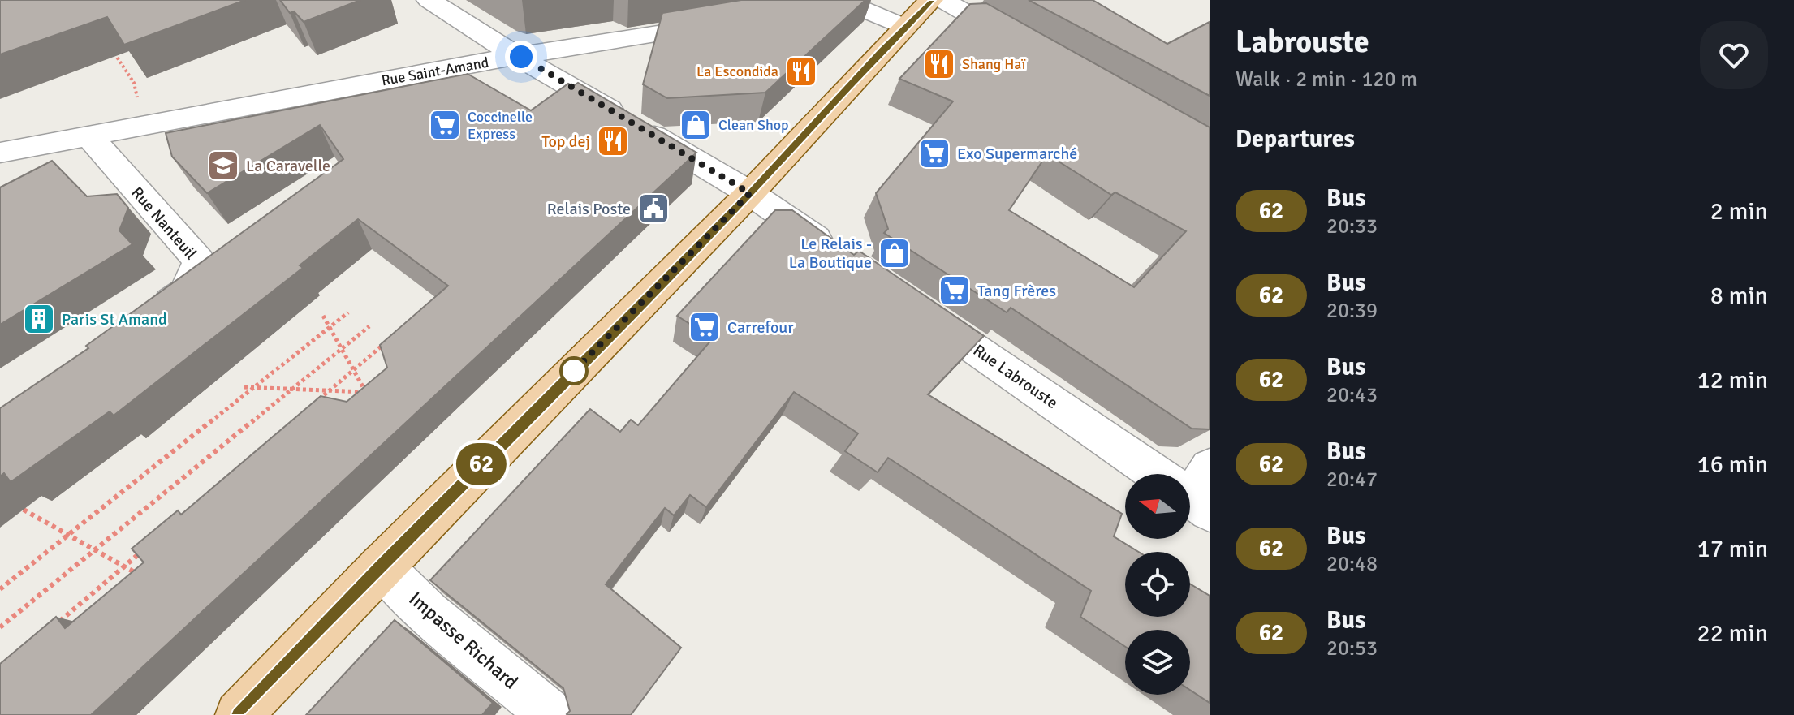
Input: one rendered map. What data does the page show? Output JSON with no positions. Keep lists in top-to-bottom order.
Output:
{
  "streets": {
    "street": [
      "Rue Saint-Amand",
      "Rue Nanteuil",
      "Rue Labrouste",
      "Impasse Richard"
    ]
  },
  "crossings": [
    ["Rue Saint-Amand", "Rue Nanteuil"]
  ],
  "places": {
    "restaurant": ["Shang Haï", "La Escondida", "Top dej"],
    "supermarket": [
      "Coccinelle Express",
      "Exo Supermarché",
      "Tang Frères",
      "Carrefour"
    ],
    "shop": ["Clean Shop", "Le Relais - La Boutique"],
    "school or university": ["La Caravelle"],
    "public building": ["Relais Poste"],
    "building": ["Paris St Amand"]
  },
  "lines": ["bus line 62"],
  "north": "left",
  "page": {
    "on_map": "62",
    "heading": [
      ["Labrouste", "Walk · 2 min · 120 m"],
      "Departures"
    ],
    "list": [
      {
        "mark": "62",
        "name": "Bus",
        "note": "20:33",
        "value": "2 min"
      },
      {
        "mark": "62",
        "name": "Bus",
        "note": "20:39",
        "value": "8 min"
      },
      {
        "mark": "62",
        "name": "Bus",
        "note": "20:43",
        "value": "12 min"
      },
      {
        "mark": "62",
        "name": "Bus",
        "note": "20:47",
        "value": "16 min"
      },
      {
        "mark": "62",
        "name": "Bus",
        "note": "20:48",
        "value": "17 min"
      },
      {
        "mark": "62",
        "name": "Bus",
        "note": "20:53",
        "value": "22 min"
      }
    ]
  }
}
